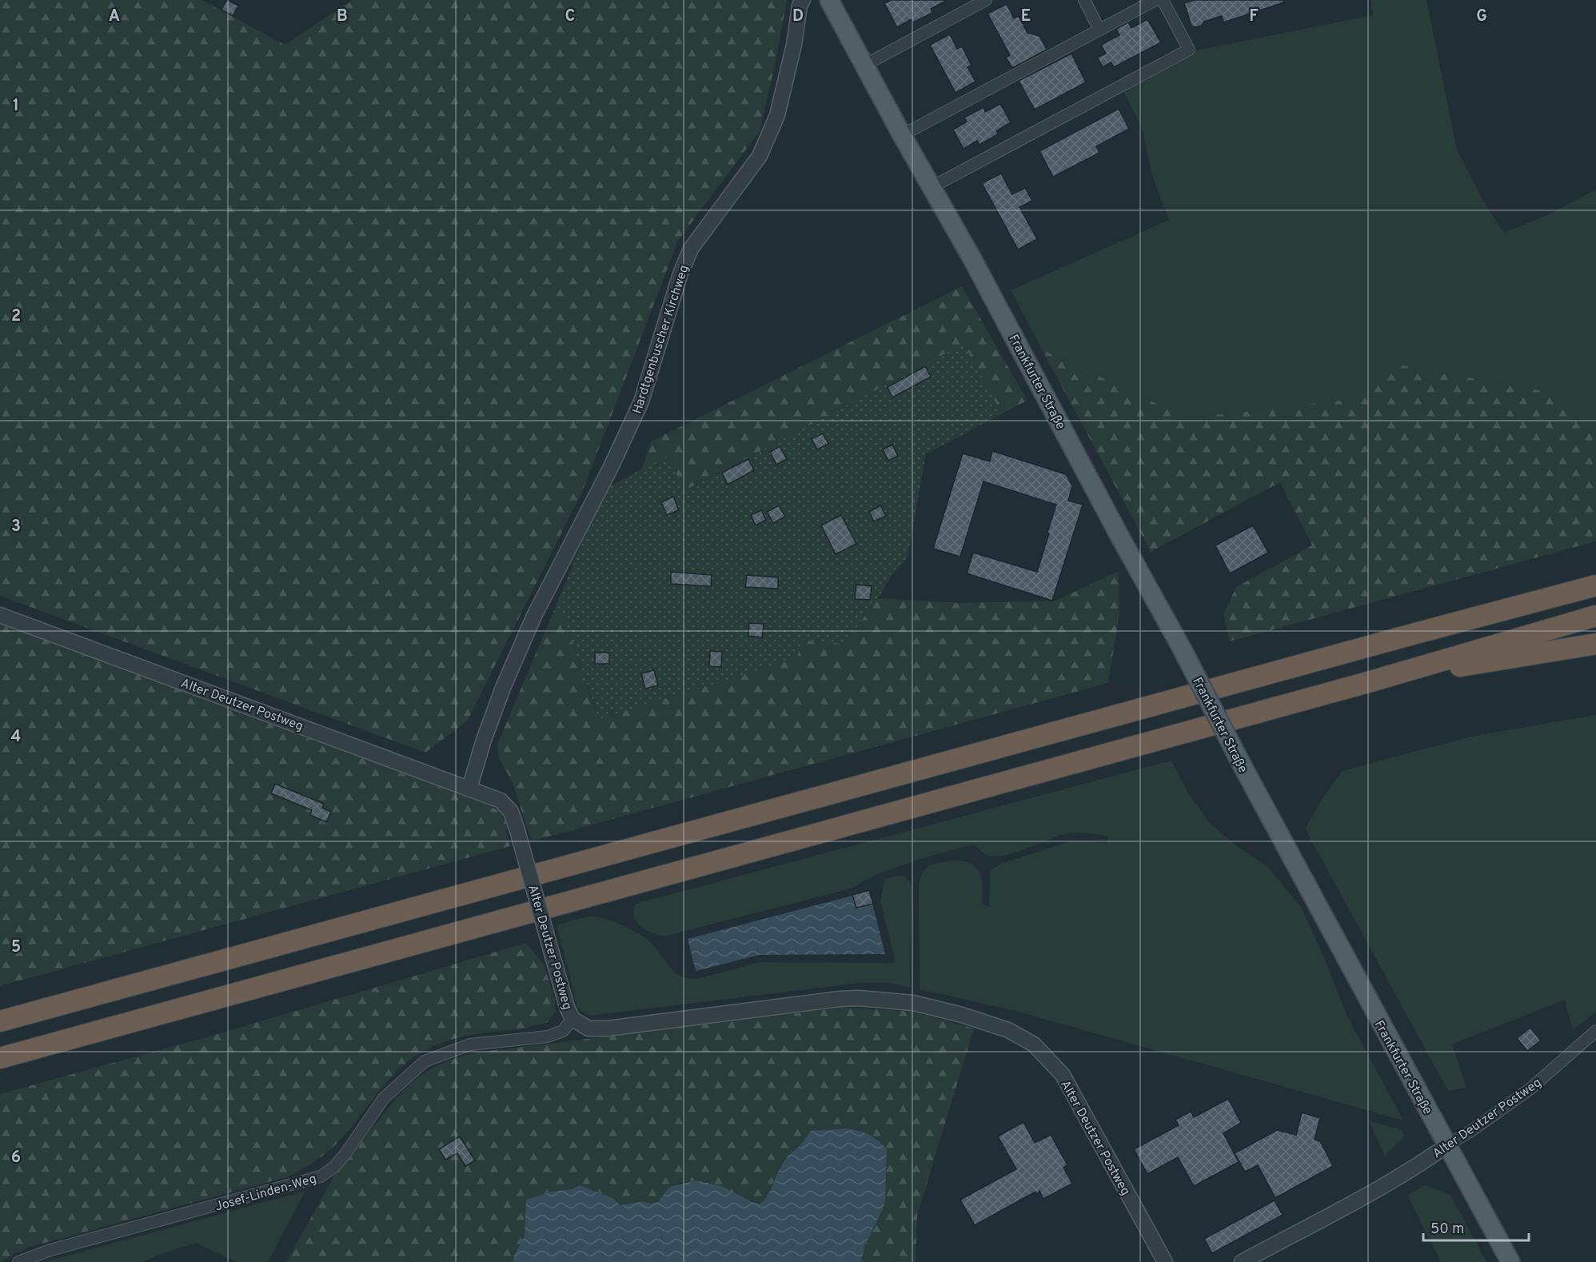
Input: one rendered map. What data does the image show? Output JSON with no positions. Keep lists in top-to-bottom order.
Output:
{
  "streets": {
    "main road": ["Frankfurter Straße"],
    "street": ["Hardtgenbuscher Kirchweg", "Alter Deutzer Postweg", "Josef-Linden-Weg"]
  },
  "crossings": [
    ["Hardtgenbuscher Kirchweg", "Alter Deutzer Postweg"],
    ["Frankfurter Straße", "Alter Deutzer Postweg"],
    ["Alter Deutzer Postweg", "Josef-Linden-Weg"]
  ],
  "scale_bar": "50 m",
  "grid": {
    "columns": [
      "A",
      "B",
      "C",
      "D",
      "E",
      "F",
      "G"
    ],
    "rows": [
      "1",
      "2",
      "3",
      "4",
      "5",
      "6"
    ]
  }
}
